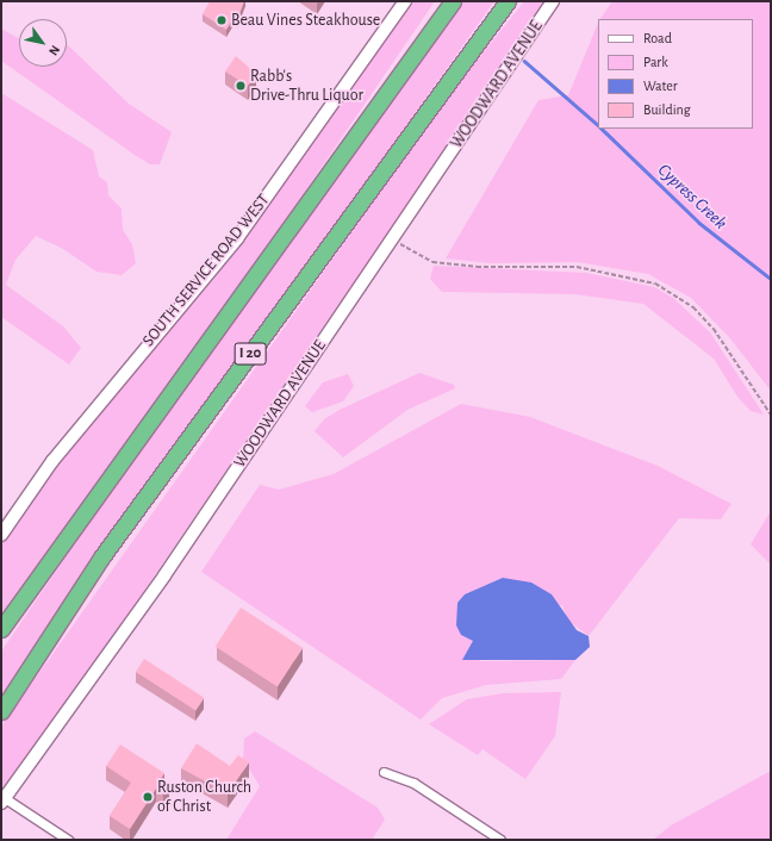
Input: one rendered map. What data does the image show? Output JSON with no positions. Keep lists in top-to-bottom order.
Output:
{
  "streets": {
    "highway": ["I 20"],
    "main road": ["WOODWARD AVENUE", "SOUTH SERVICE ROAD WEST"]
  },
  "water": ["Cypress Creek"],
  "places": ["Beau Vines Steakhouse", "Rabb's Drive-Thru Liquor", "Ruston Church of Christ"],
  "legend": [
    "Road",
    "Park",
    "Water",
    "Building"
  ],
  "north": "bottom right"
}
